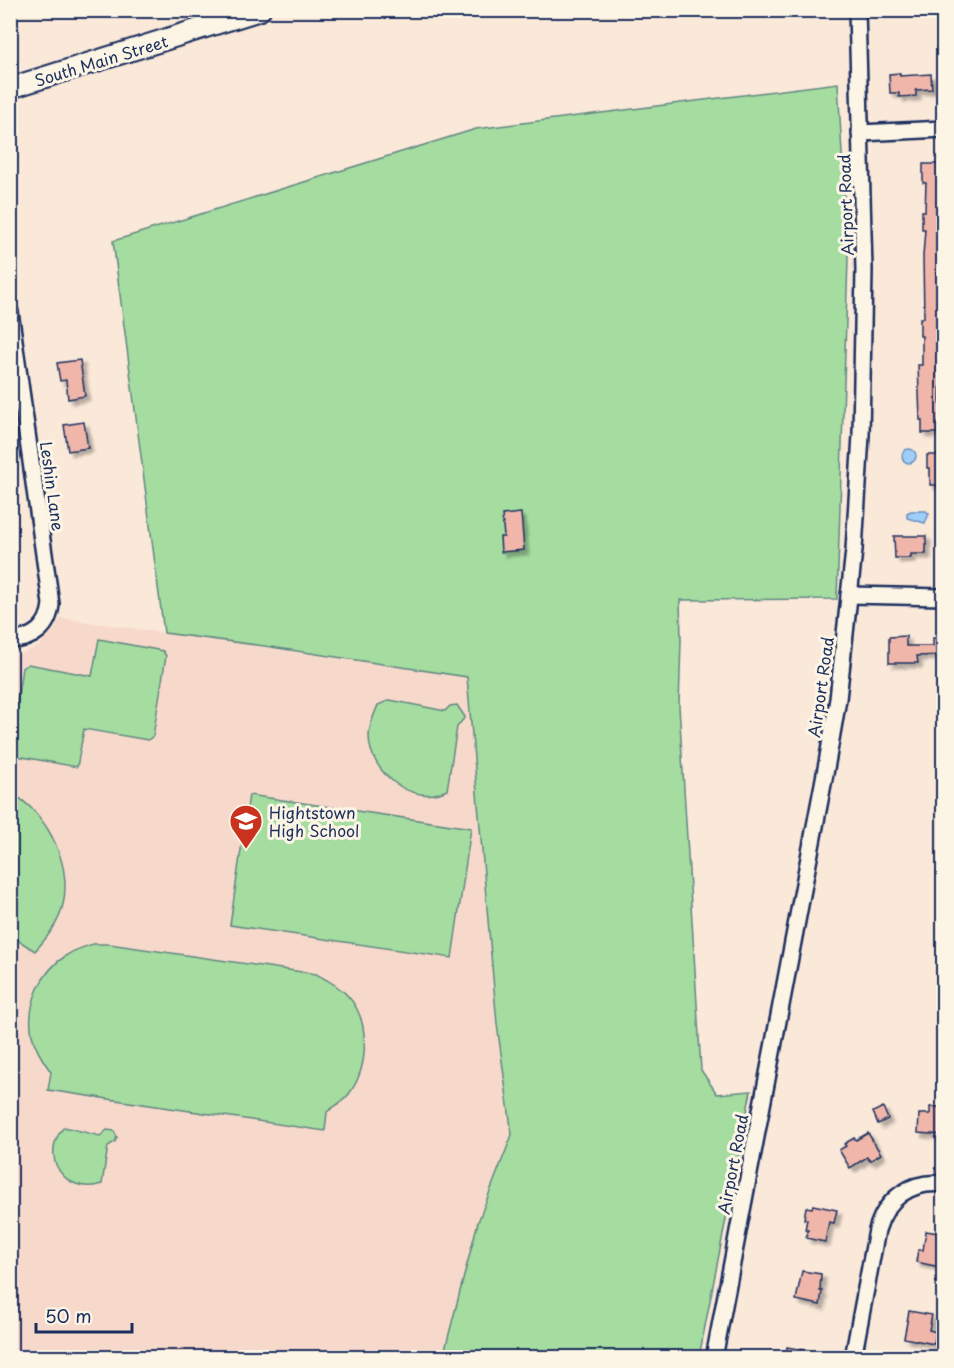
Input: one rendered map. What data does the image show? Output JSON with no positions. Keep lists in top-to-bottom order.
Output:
{
  "streets": {
    "main road": ["South Main Street"],
    "street": ["Airport Road", "Leshin Lane"]
  },
  "places": {
    "school or university": ["Hightstown High School"]
  },
  "scale_bar": "50 m"
}
